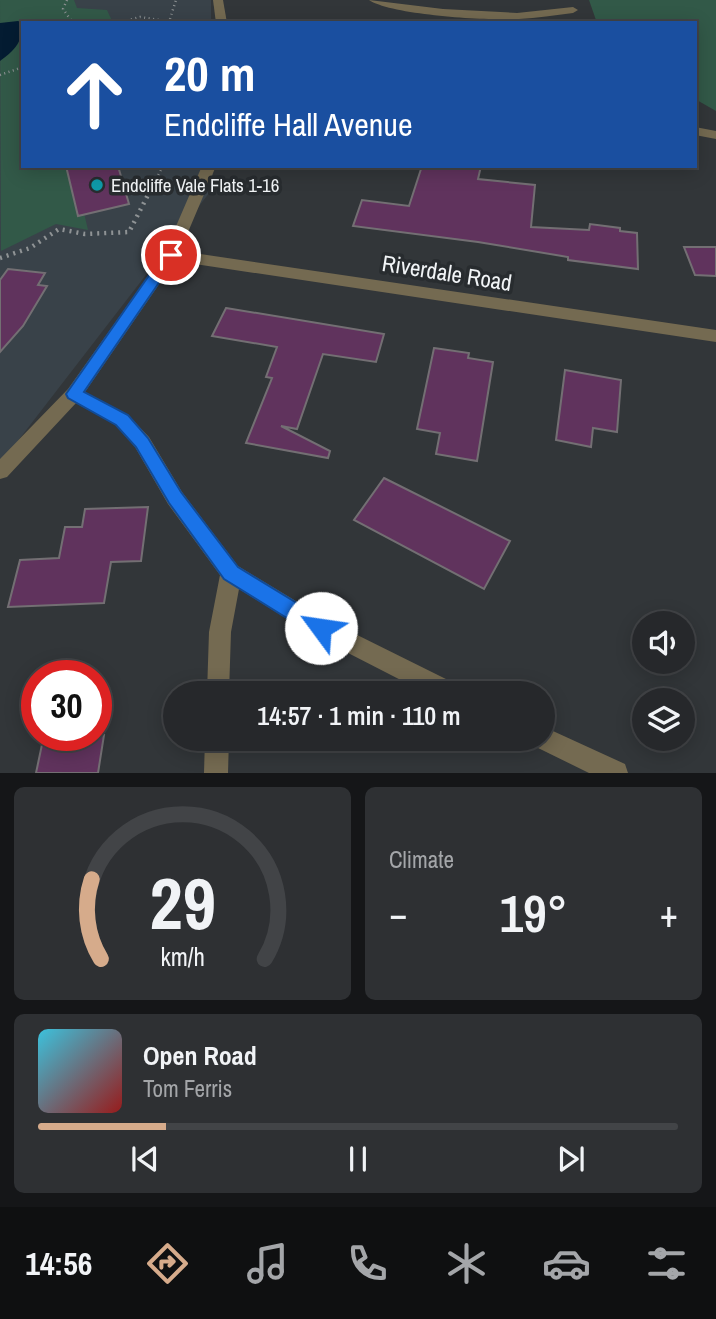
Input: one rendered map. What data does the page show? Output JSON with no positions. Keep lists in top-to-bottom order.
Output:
{
  "streets": {
    "street": ["Riverdale Road"]
  },
  "places": ["Endcliffe Vale Flats 1-16"],
  "page": {
    "turn": ["20 m", "Endcliffe Hall Avenue"],
    "limit": "30",
    "trip": "14:57 · 1 min · 110 m",
    "tile": "Climate",
    "heat": ["−", "19°", "+"],
    "song": ["Open Road", "Tom Ferris"],
    "tabs": "14:56",
    "gauge": ["29", "km/h"]
  }
}
